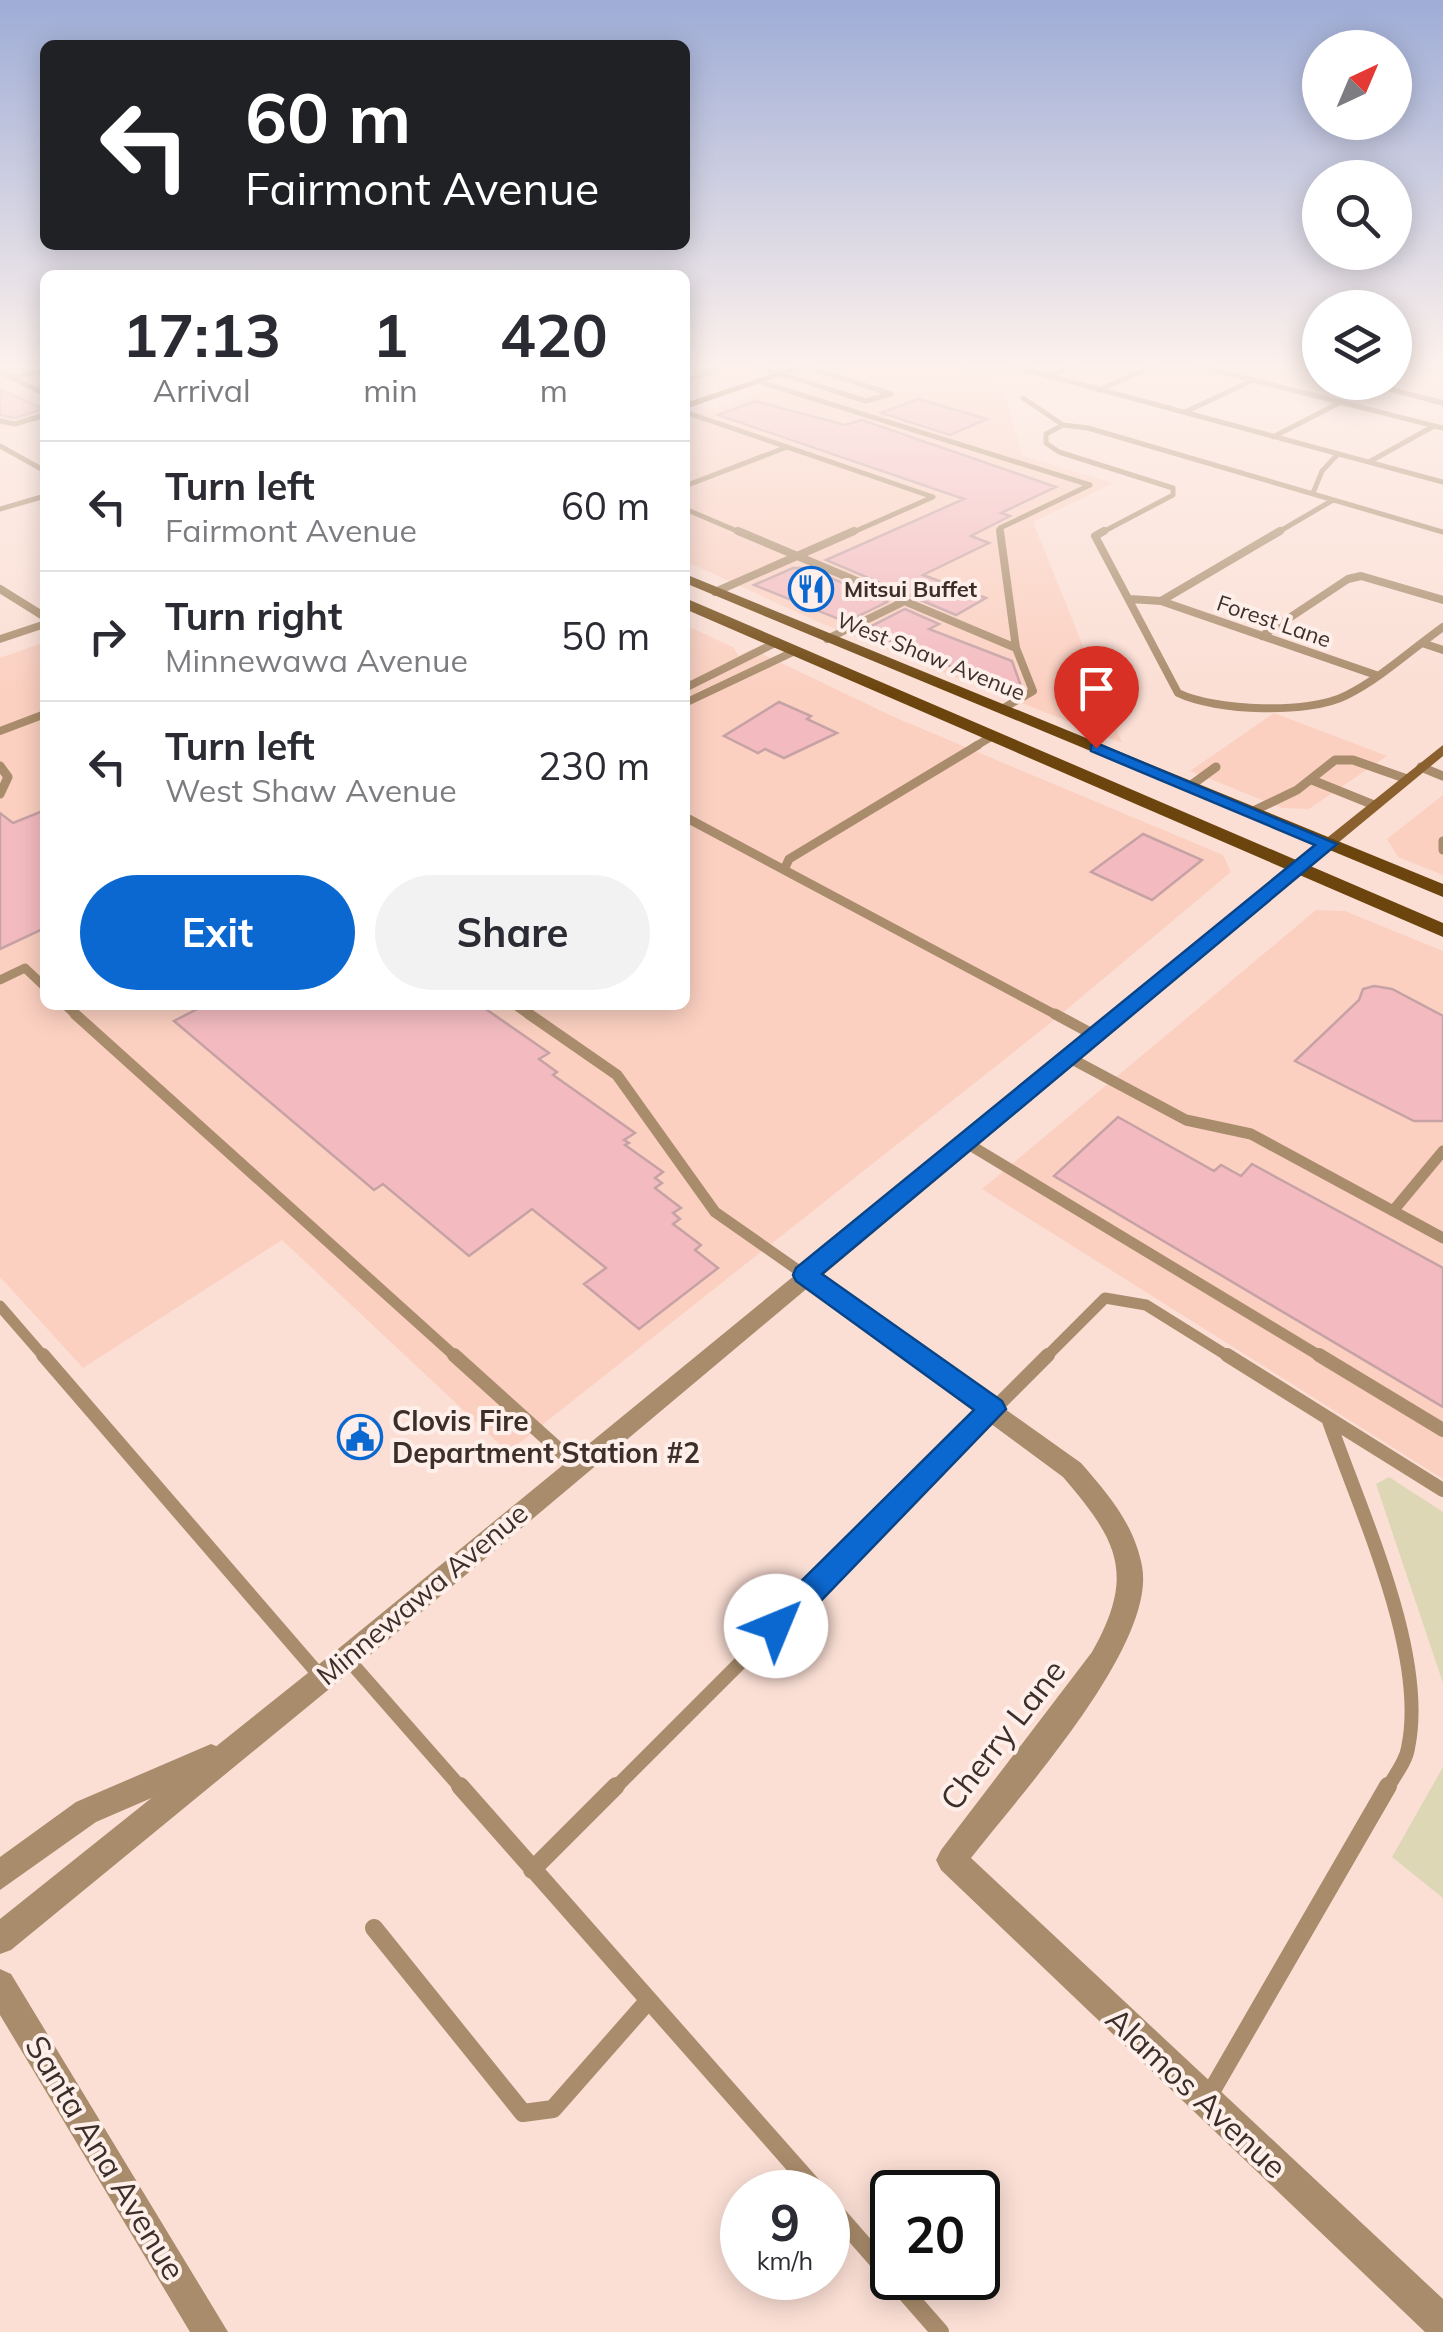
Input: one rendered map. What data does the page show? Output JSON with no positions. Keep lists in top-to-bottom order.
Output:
{
  "streets": {
    "main road": ["West Shaw Avenue", "Minnewawa Avenue"],
    "street": ["Cherry Lane", "Alamos Avenue", "Santa Ana Avenue"],
    "lane": ["Forest Lane"]
  },
  "crossings": [
    ["West Shaw Avenue", "Minnewawa Avenue"],
    ["Minnewawa Avenue", "Cherry Lane"],
    ["Cherry Lane", "Alamos Avenue"]
  ],
  "places": {
    "restaurant": ["Mitsui Buffet"],
    "public building": ["Clovis Fire Department Station #2"]
  },
  "north": "top right",
  "page": {
    "turn": ["60 m", "Fairmont Avenue"],
    "eta": [
      "17:13",
      "Arrival",
      "1",
      "min",
      "420",
      "m"
    ],
    "list": [
      {
        "name": "Turn left",
        "note": "Fairmont Avenue",
        "value": "60 m"
      },
      {
        "name": "Turn right",
        "note": "Minnewawa Avenue",
        "value": "50 m"
      },
      {
        "name": "Turn left",
        "note": "West Shaw Avenue",
        "value": "230 m"
      }
    ],
    "buttons": ["Exit", "Share"],
    "speed": "9 km/h",
    "limit": "20"
  }
}
